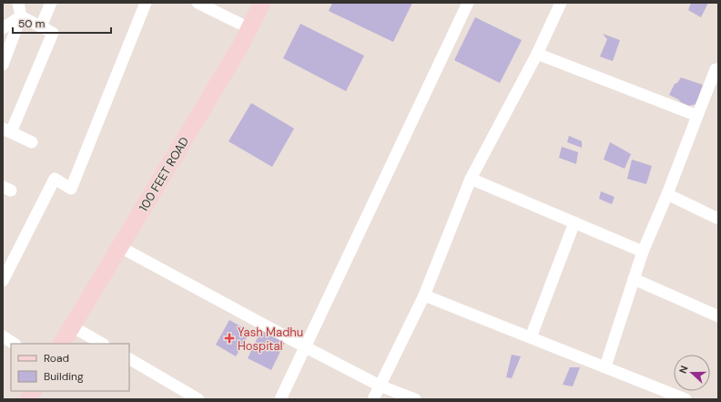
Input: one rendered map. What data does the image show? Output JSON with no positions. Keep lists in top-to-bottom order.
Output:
{
  "streets": {
    "main road": ["100 FEET ROAD"]
  },
  "places": {
    "health": ["Yash Madhu Hospital"]
  },
  "legend": ["Road", "Building"],
  "scale_bar": "50 m",
  "north": "left"
}
